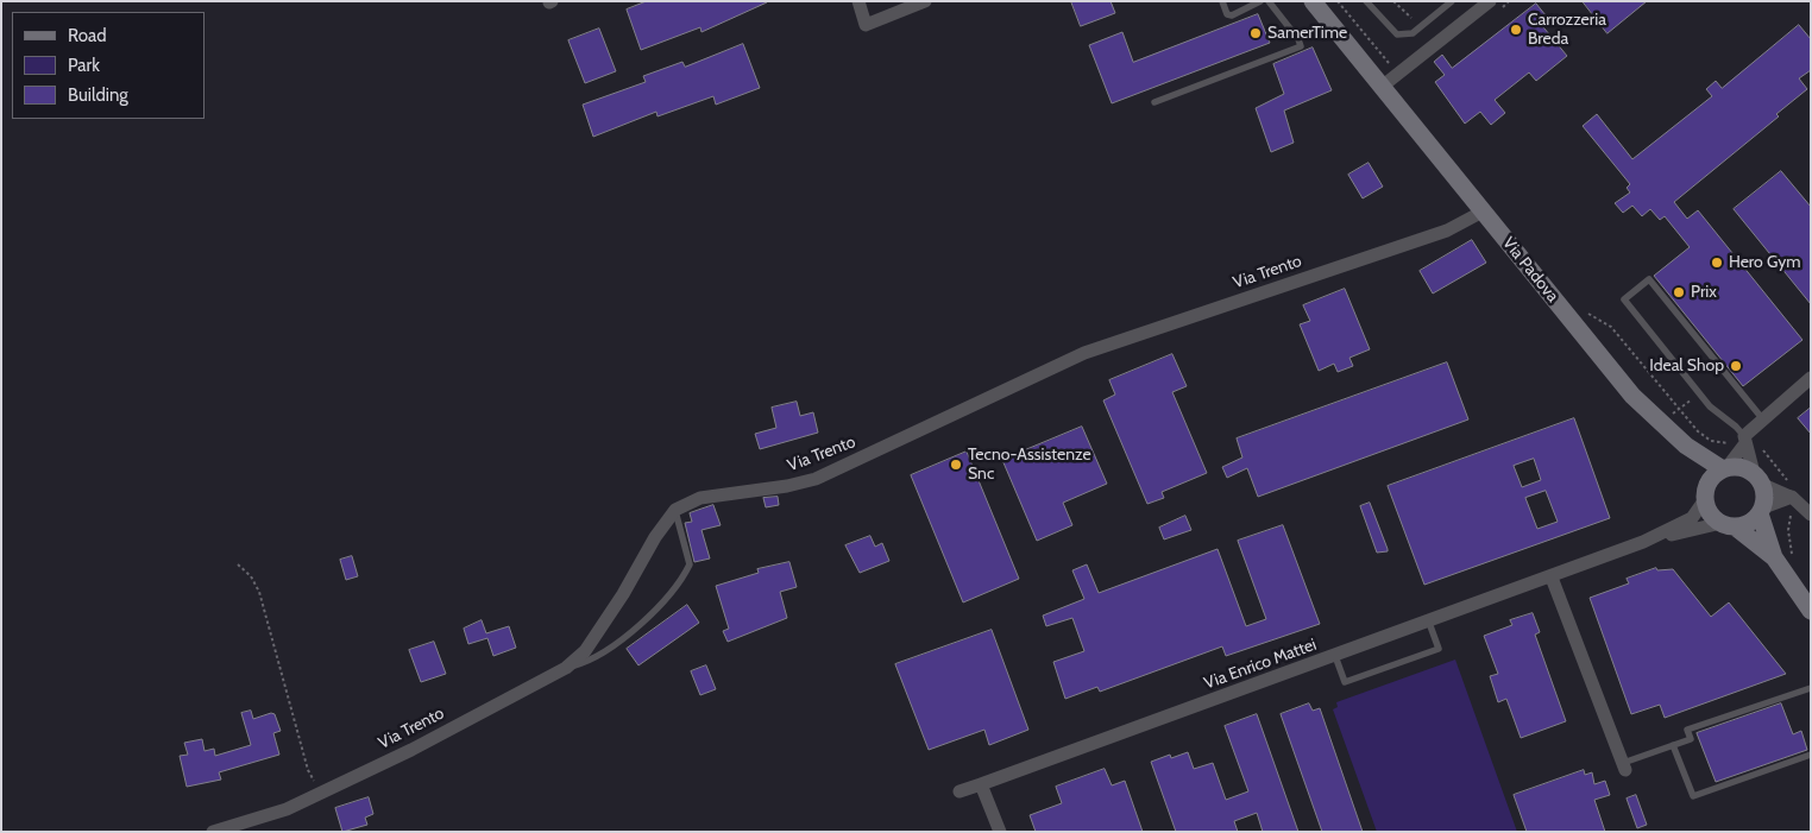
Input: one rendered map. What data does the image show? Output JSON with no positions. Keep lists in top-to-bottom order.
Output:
{
  "streets": {
    "main road": ["Via Padova"],
    "street": ["Via Trento", "Via Enrico Mattei"]
  },
  "crossings": [
    ["Via Padova", "Via Trento"],
    ["Via Padova", "Via Enrico Mattei"]
  ],
  "places": [
    "Carrozzeria Breda",
    "SamerTime",
    "Hero Gym",
    "Prix",
    "Ideal Shop",
    "Tecno-Assistenze Snc"
  ],
  "legend": ["Road", "Park", "Building"]
}
